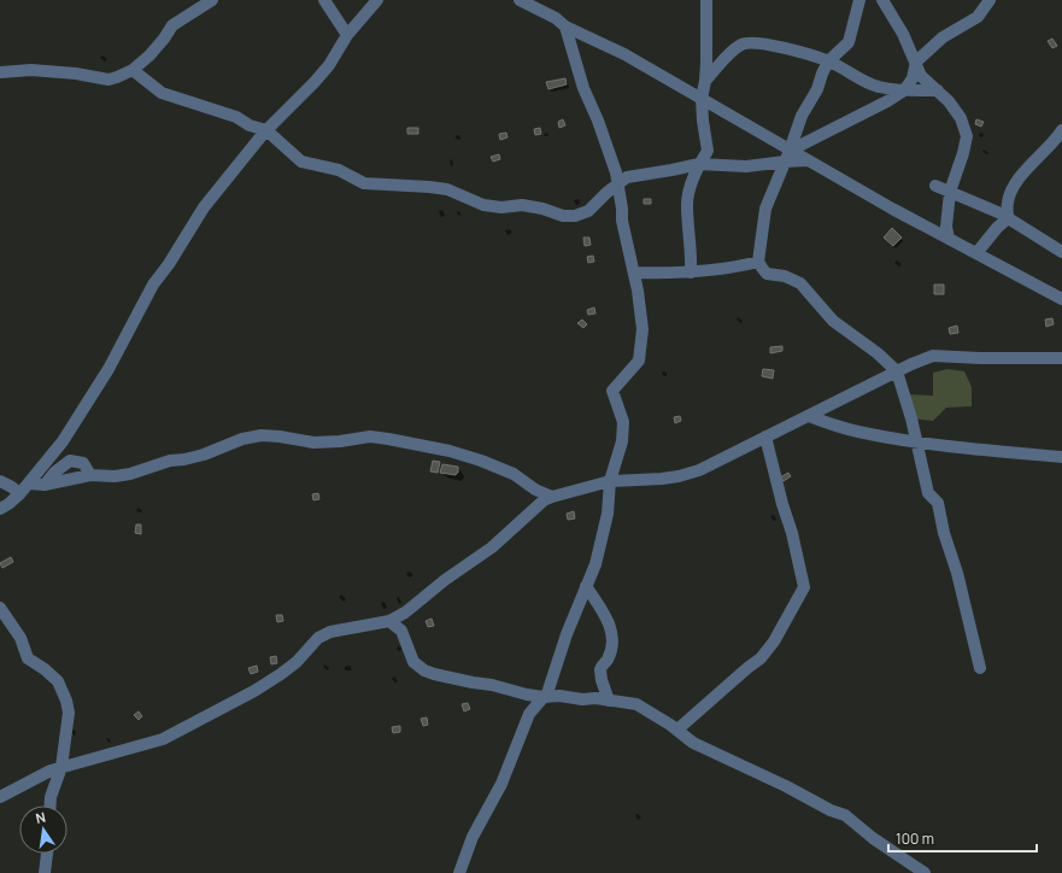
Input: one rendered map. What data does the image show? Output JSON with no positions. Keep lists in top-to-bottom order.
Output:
{
  "scale_bar": "100 m",
  "north": "top"
}
